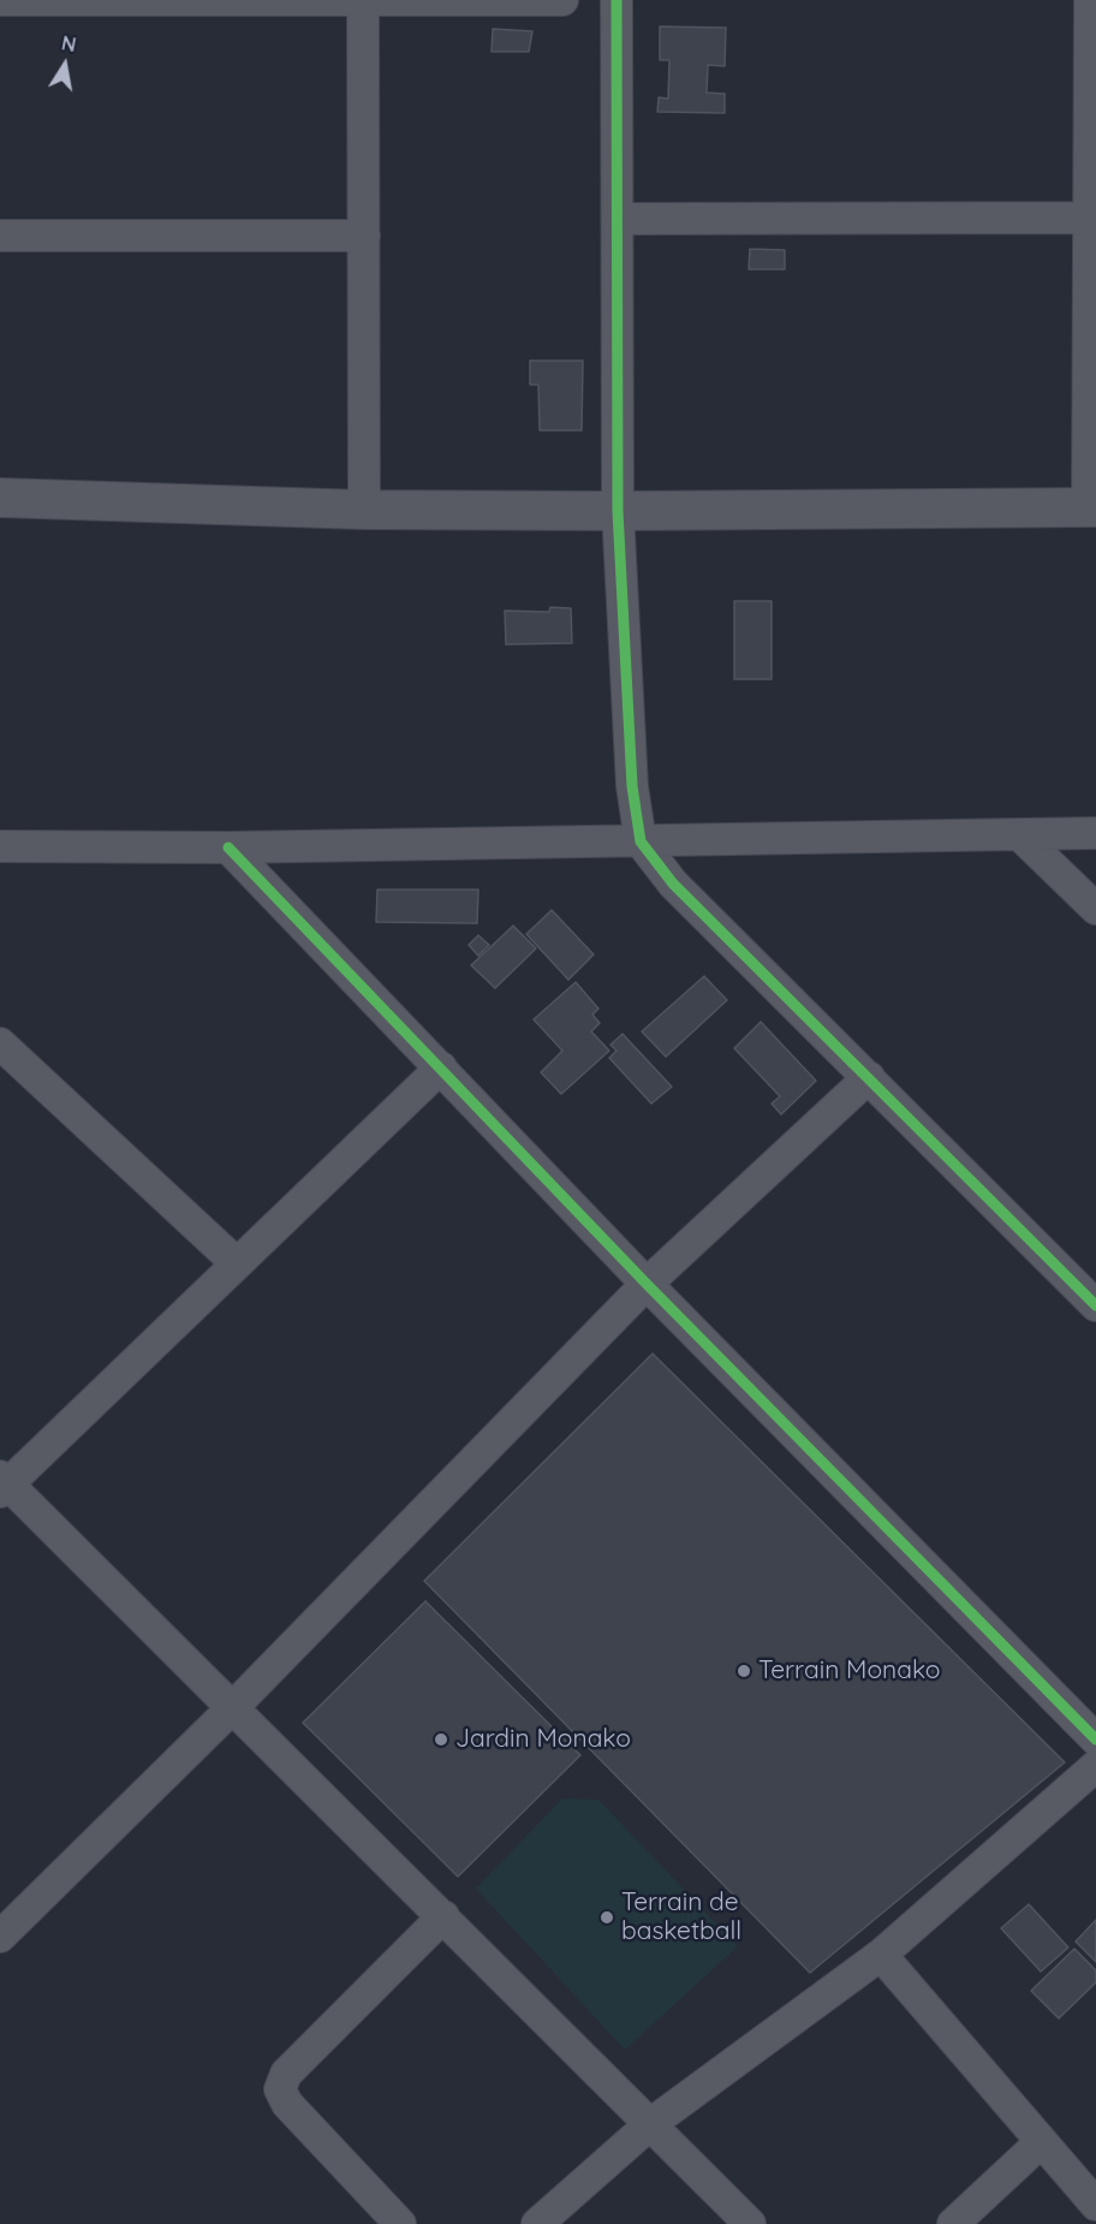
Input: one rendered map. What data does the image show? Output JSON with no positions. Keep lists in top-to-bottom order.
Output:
{
  "places": ["Terrain Monako", "Jardin Monako", "Terrain de basketball"],
  "north": "top"
}
